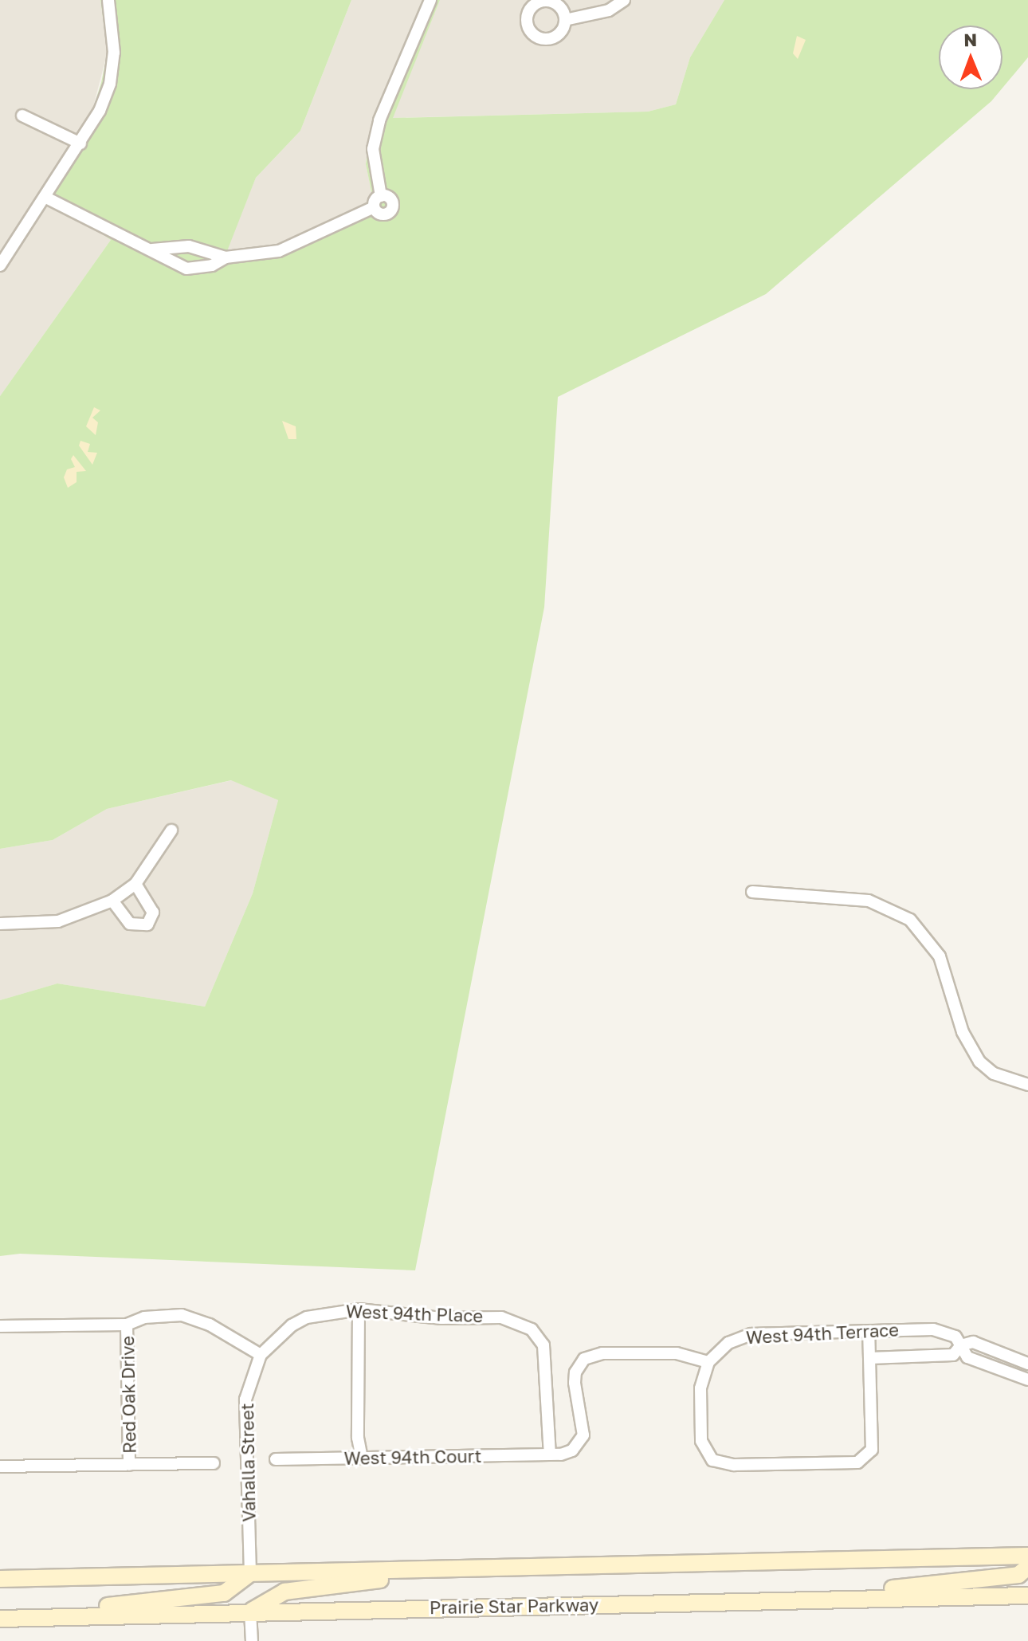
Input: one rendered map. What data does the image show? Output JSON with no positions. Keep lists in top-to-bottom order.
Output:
{
  "streets": {
    "main road": ["Prairie Star Parkway"],
    "street": [
      "West 94th Place",
      "West 94th Terrace",
      "Red Oak Drive",
      "West 94th Court",
      "Vahalla Street"
    ]
  },
  "crossings": [
    ["West 94th Place", "West 94th Court"],
    ["West 94th Place", "Vahalla Street"]
  ],
  "north": "top"
}
